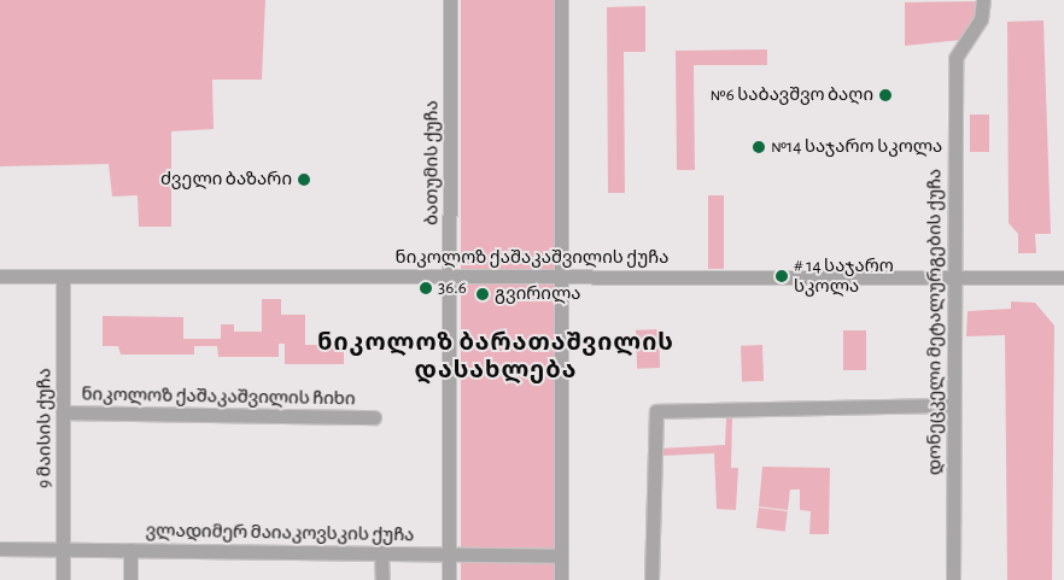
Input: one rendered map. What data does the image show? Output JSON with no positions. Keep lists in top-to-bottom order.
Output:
{
  "streets": {
    "street": [
      "ბათუმის ქუჩა",
      "ნიკოლოზ ქაშაკაშვილის ქუჩა",
      "დონეცკელი მეტალურგების ქუჩა",
      "ნიკოლოზ ქაშაკაშვილის ჩიხი",
      "9 მაისის ქუჩა",
      "ვლადიმერ მაიაკოვსკის ქუჩა"
    ]
  },
  "crossings": [
    ["ბათუმის ქუჩა", "ნიკოლოზ ქაშაკაშვილის ქუჩა"],
    ["ბათუმის ქუჩა", "ვლადიმერ მაიაკოვსკის ქუჩა"],
    ["ნიკოლოზ ქაშაკაშვილის ქუჩა", "დონეცკელი მეტალურგების ქუჩა"],
    ["ნიკოლოზ ქაშაკაშვილის ქუჩა", "9 მაისის ქუჩა"],
    ["ნიკოლოზ ქაშაკაშვილის ჩიხი", "9 მაისის ქუჩა"],
    ["9 მაისის ქუჩა", "ვლადიმერ მაიაკოვსკის ქუჩა"]
  ],
  "districts": ["ნიკოლოზ ბარათაშვილის დასახლება"],
  "places": [
    "№6 საბავშვო ბაღი",
    "№14 საჯარო სკოლა",
    "ძველი ბაზარი",
    "# 14 საჯარო სკოლა",
    "36.6",
    "გვირილა"
  ]
}
